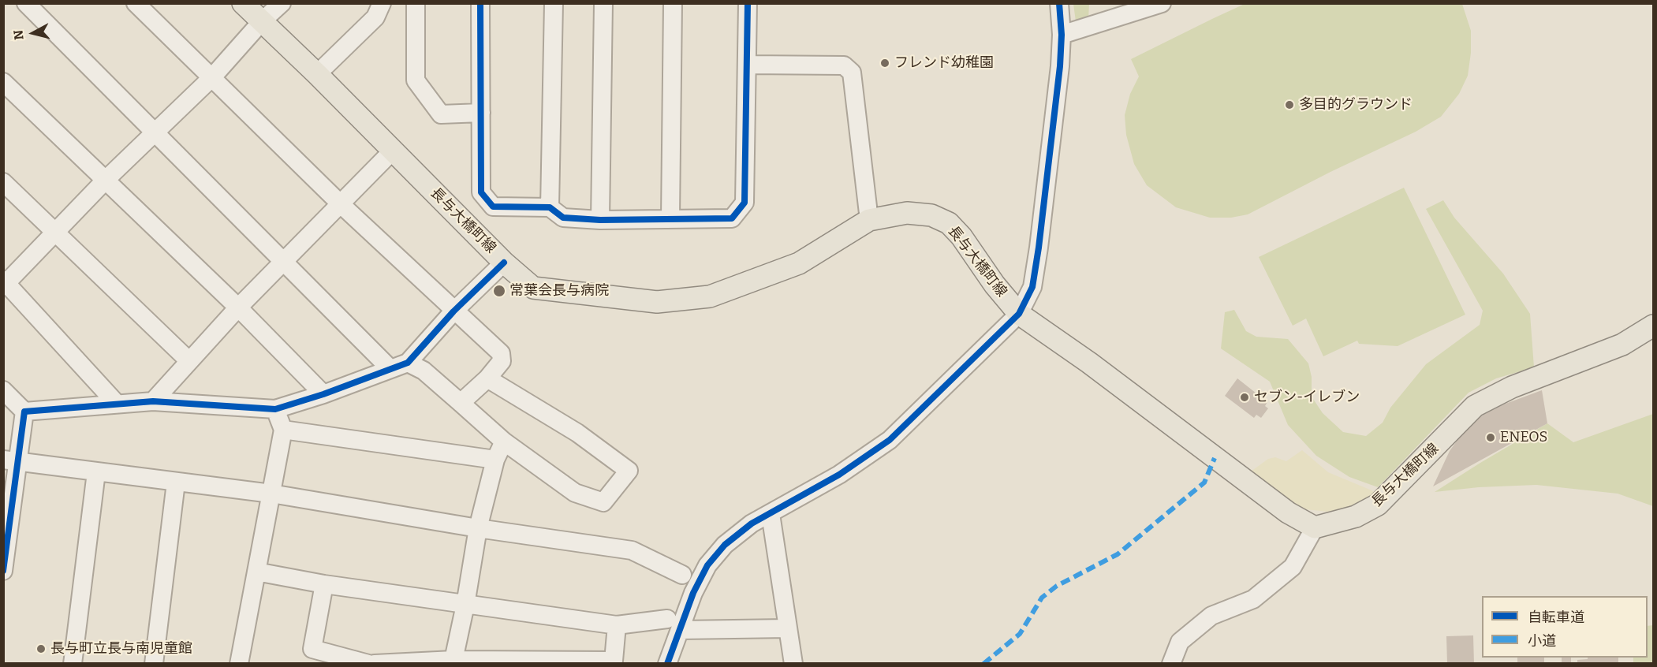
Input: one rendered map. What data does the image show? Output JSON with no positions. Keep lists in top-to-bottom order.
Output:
{
  "streets": {
    "main road": ["長与大橋町線"]
  },
  "places": [
    "フレンド幼稚園",
    "多目的グラウンド",
    "常葉会長与病院",
    "セブン-イレブン",
    "ENEOS",
    "長与町立長与南児童館"
  ],
  "legend": ["自転車道", "小道"],
  "north": "left"
}
